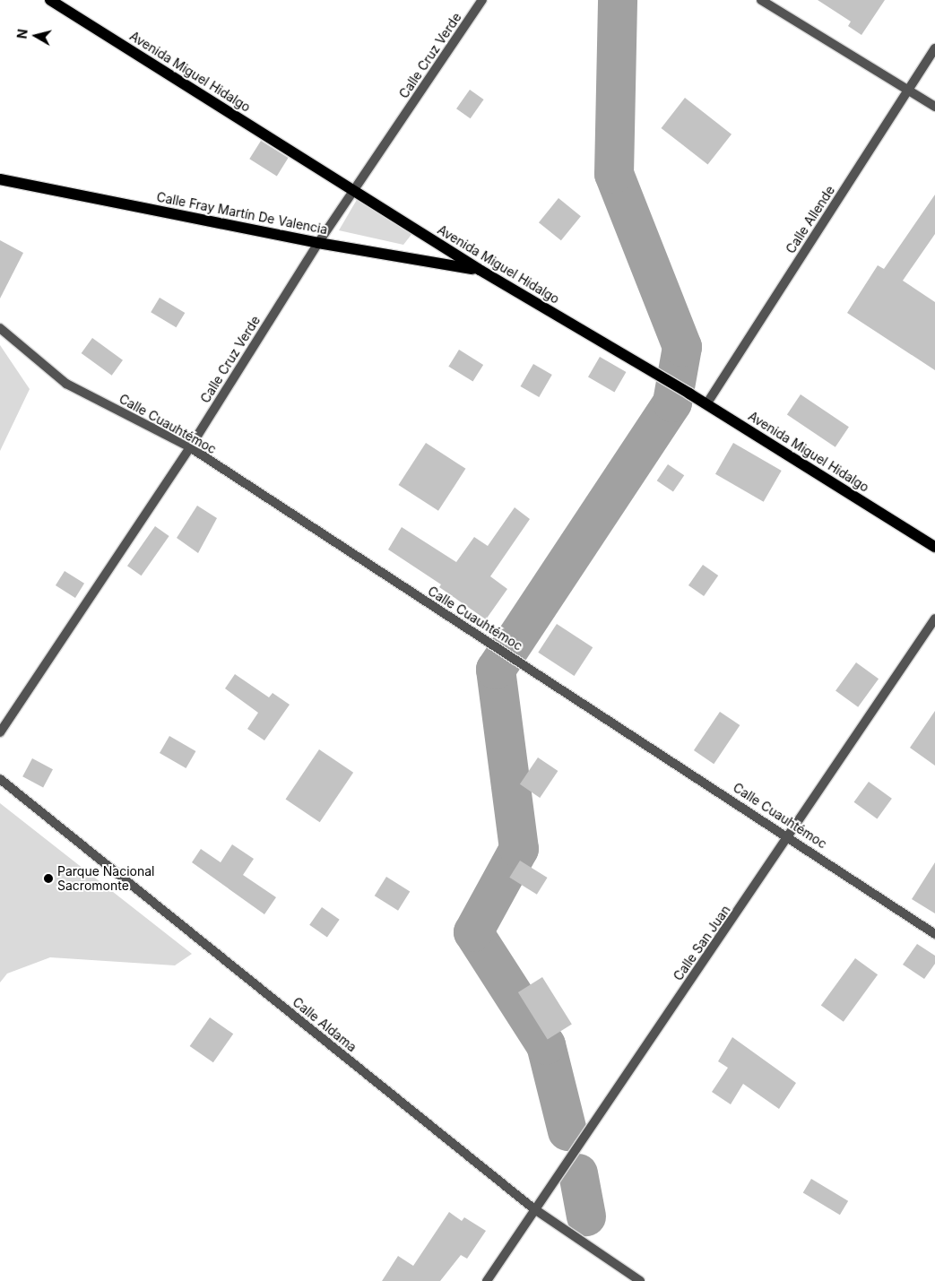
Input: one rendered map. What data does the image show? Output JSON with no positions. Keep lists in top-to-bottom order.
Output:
{
  "streets": {
    "main road": ["Avenida Miguel Hidalgo", "Calle Fray Martín De Valencia"],
    "street": [
      "Calle Cruz Verde",
      "Calle Allende",
      "Calle Cuauhtémoc",
      "Calle San Juan",
      "Calle Aldama"
    ]
  },
  "crossings": [
    ["Calle Cruz Verde", "Avenida Miguel Hidalgo"],
    ["Calle Cruz Verde", "Calle Fray Martín De Valencia"],
    ["Calle Cruz Verde", "Calle Cuauhtémoc"],
    ["Avenida Miguel Hidalgo", "Calle Fray Martín De Valencia"],
    ["Avenida Miguel Hidalgo", "Calle Allende"],
    ["Calle Cuauhtémoc", "Calle San Juan"],
    ["Calle San Juan", "Calle Aldama"]
  ],
  "places": ["Parque Nacional Sacromonte"],
  "north": "left"
}
